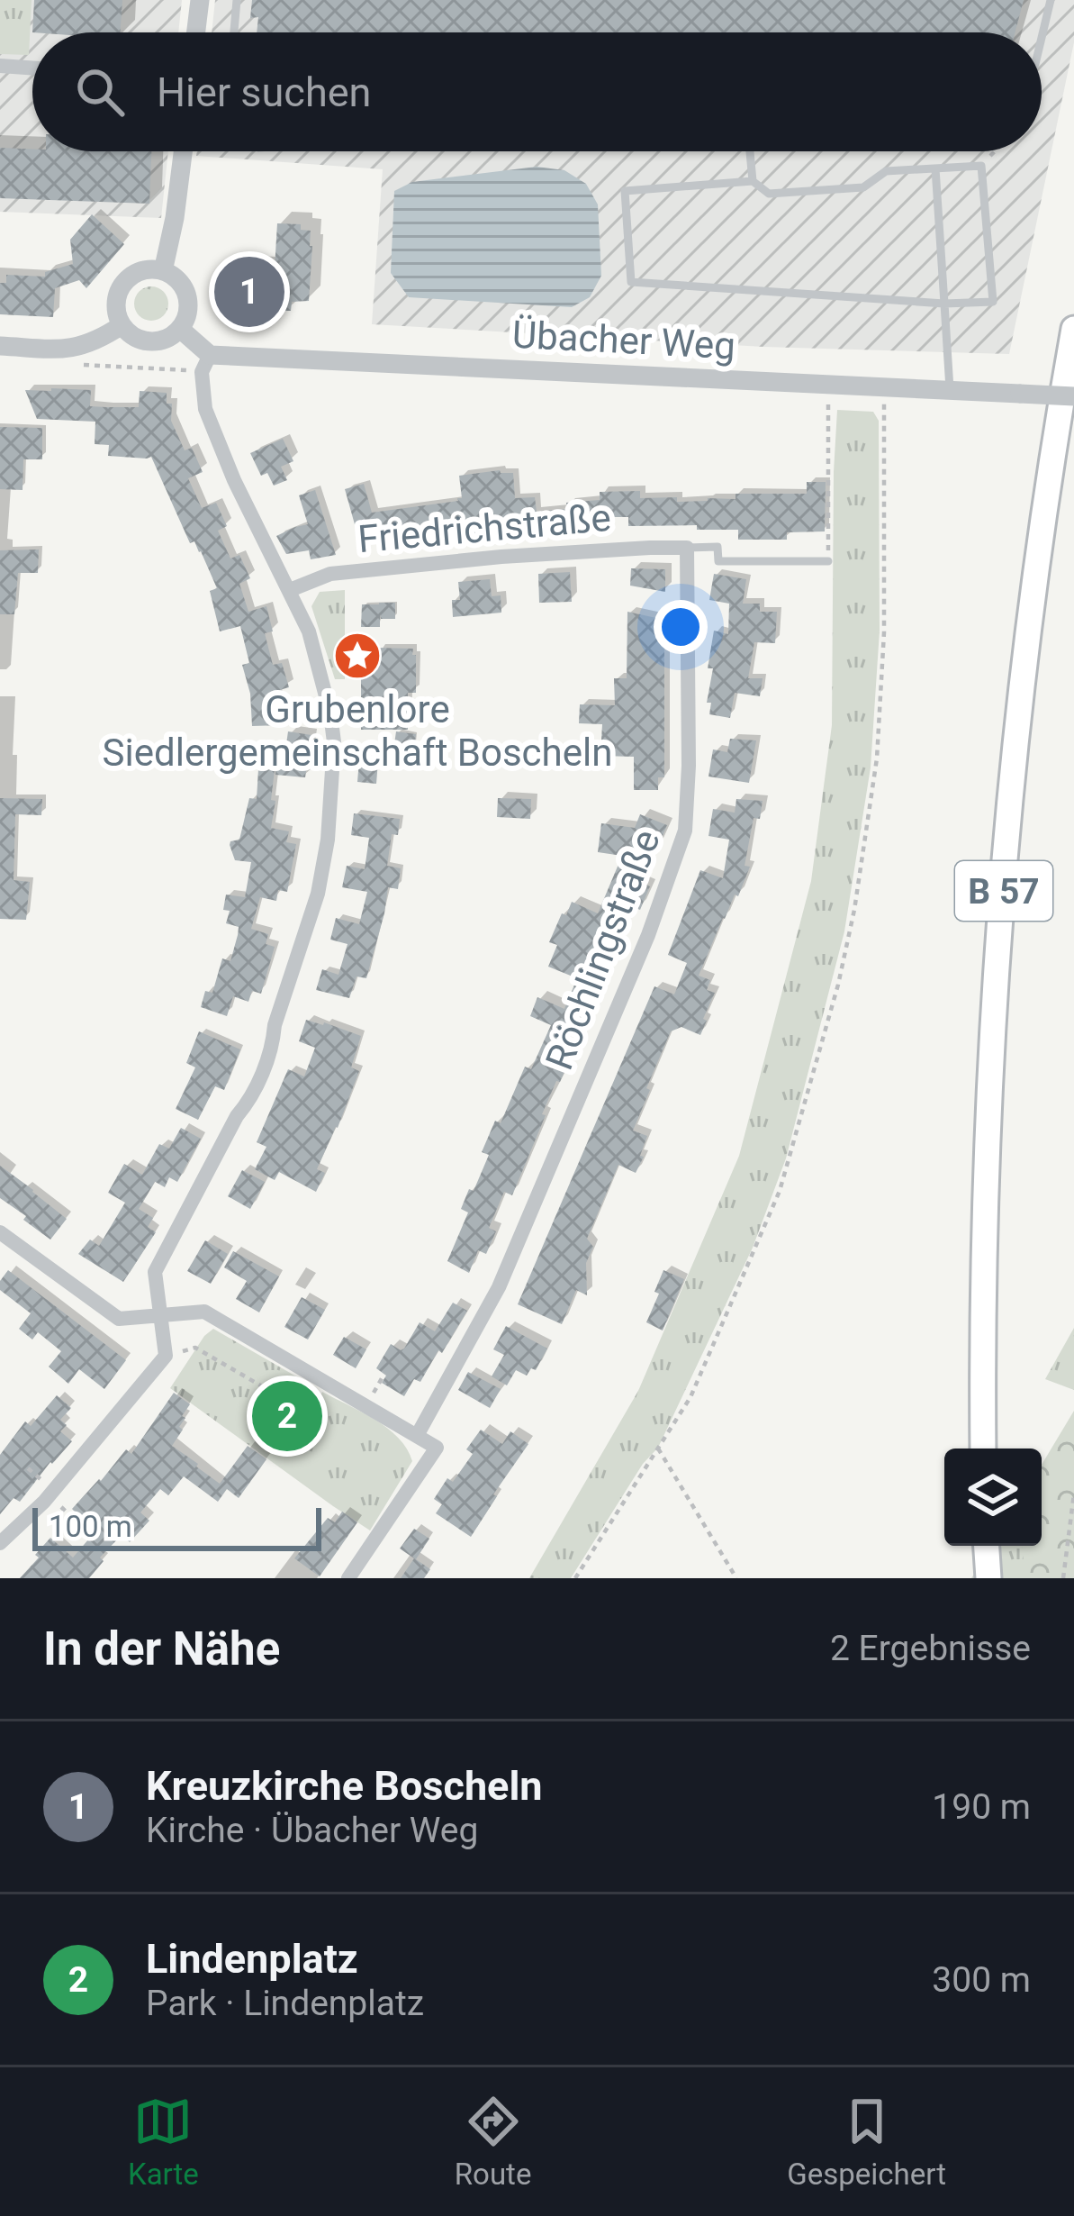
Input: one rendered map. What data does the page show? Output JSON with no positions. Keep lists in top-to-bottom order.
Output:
{
  "streets": {
    "main road": ["B 57"],
    "street": ["Übacher Weg", "Friedrichstraße", "Röchlingstraße"]
  },
  "crossings": [
    ["Friedrichstraße", "Röchlingstraße"]
  ],
  "places": {
    "place": ["Grubenlore Siedlergemeinschaft Boscheln"]
  },
  "scale_bar": "100 m",
  "page": {
    "search": "Hier suchen",
    "pins": ["1", "2"],
    "scale": "100 m",
    "heading": ["In der Nähe", "2 Ergebnisse"],
    "list": [
      {
        "mark": "1",
        "name": "Kreuzkirche Boscheln",
        "note": "Kirche · Übacher Weg",
        "value": "190 m"
      },
      {
        "mark": "2",
        "name": "Lindenplatz",
        "note": "Park · Lindenplatz",
        "value": "300 m"
      }
    ],
    "nav": ["Karte", "Route", "Gespeichert"]
  }
}
